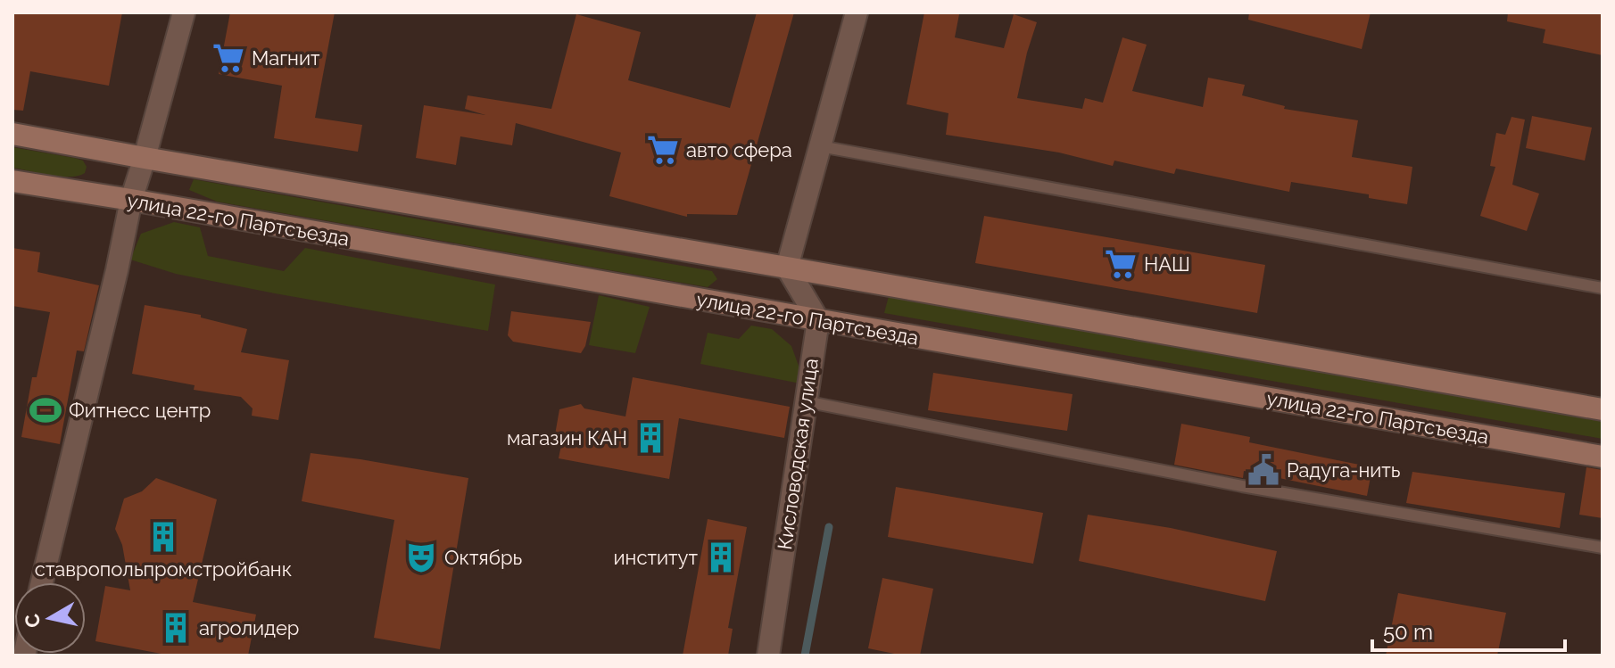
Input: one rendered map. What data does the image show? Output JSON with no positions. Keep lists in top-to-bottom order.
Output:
{
  "streets": {
    "main road": ["улица 22-го Партсъезда"],
    "street": ["Кисловодская улица"]
  },
  "crossings": [
    ["улица 22-го Партсъезда", "Кисловодская улица"]
  ],
  "places": {
    "supermarket": ["Магнит", "авто сфера", "НАШ"],
    "sports": ["Фитнесс центр"],
    "building": [
      "магазин КАН",
      "ставропольпромстройбанк",
      "институт",
      "агролидер"
    ],
    "public building": ["Радуга-нить"],
    "theatre": ["Октябрь"]
  },
  "scale_bar": "50 m",
  "north": "left"
}
